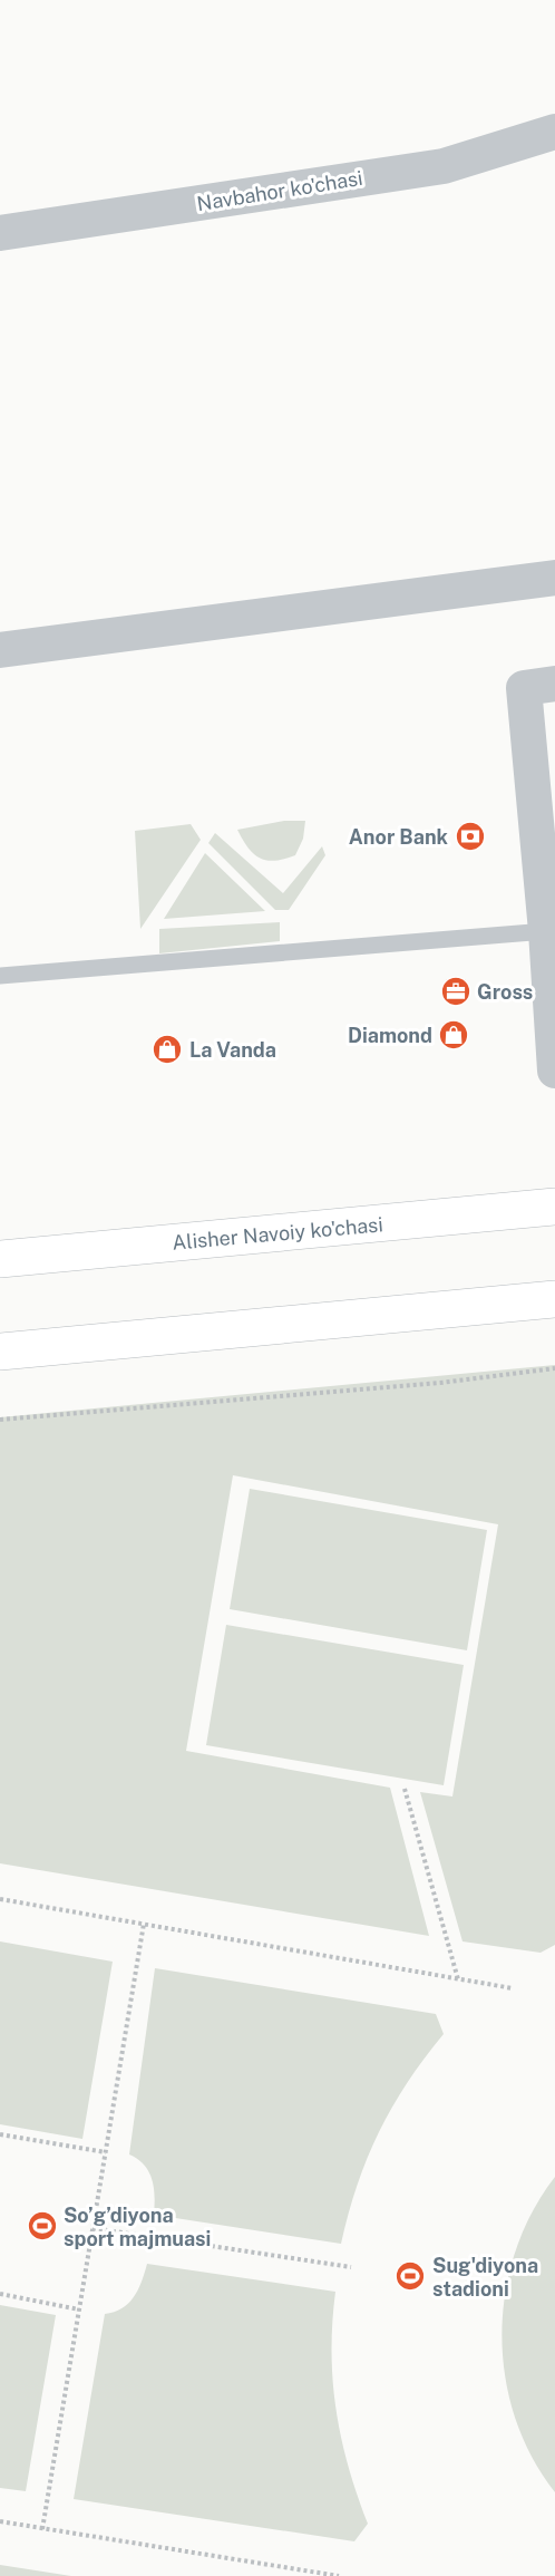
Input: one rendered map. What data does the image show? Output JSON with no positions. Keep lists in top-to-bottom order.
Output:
{
  "streets": {
    "main road": ["Alisher Navoiy ko'chasi"],
    "street": ["Navbahor ko'chasi"]
  },
  "places": {
    "bank": ["Anor Bank"],
    "office": ["Gross"],
    "shop": ["Diamond", "La Vanda"],
    "sports": ["So’g’diyona sport majmuasi", "Sug'diyona stadioni"]
  }
}
